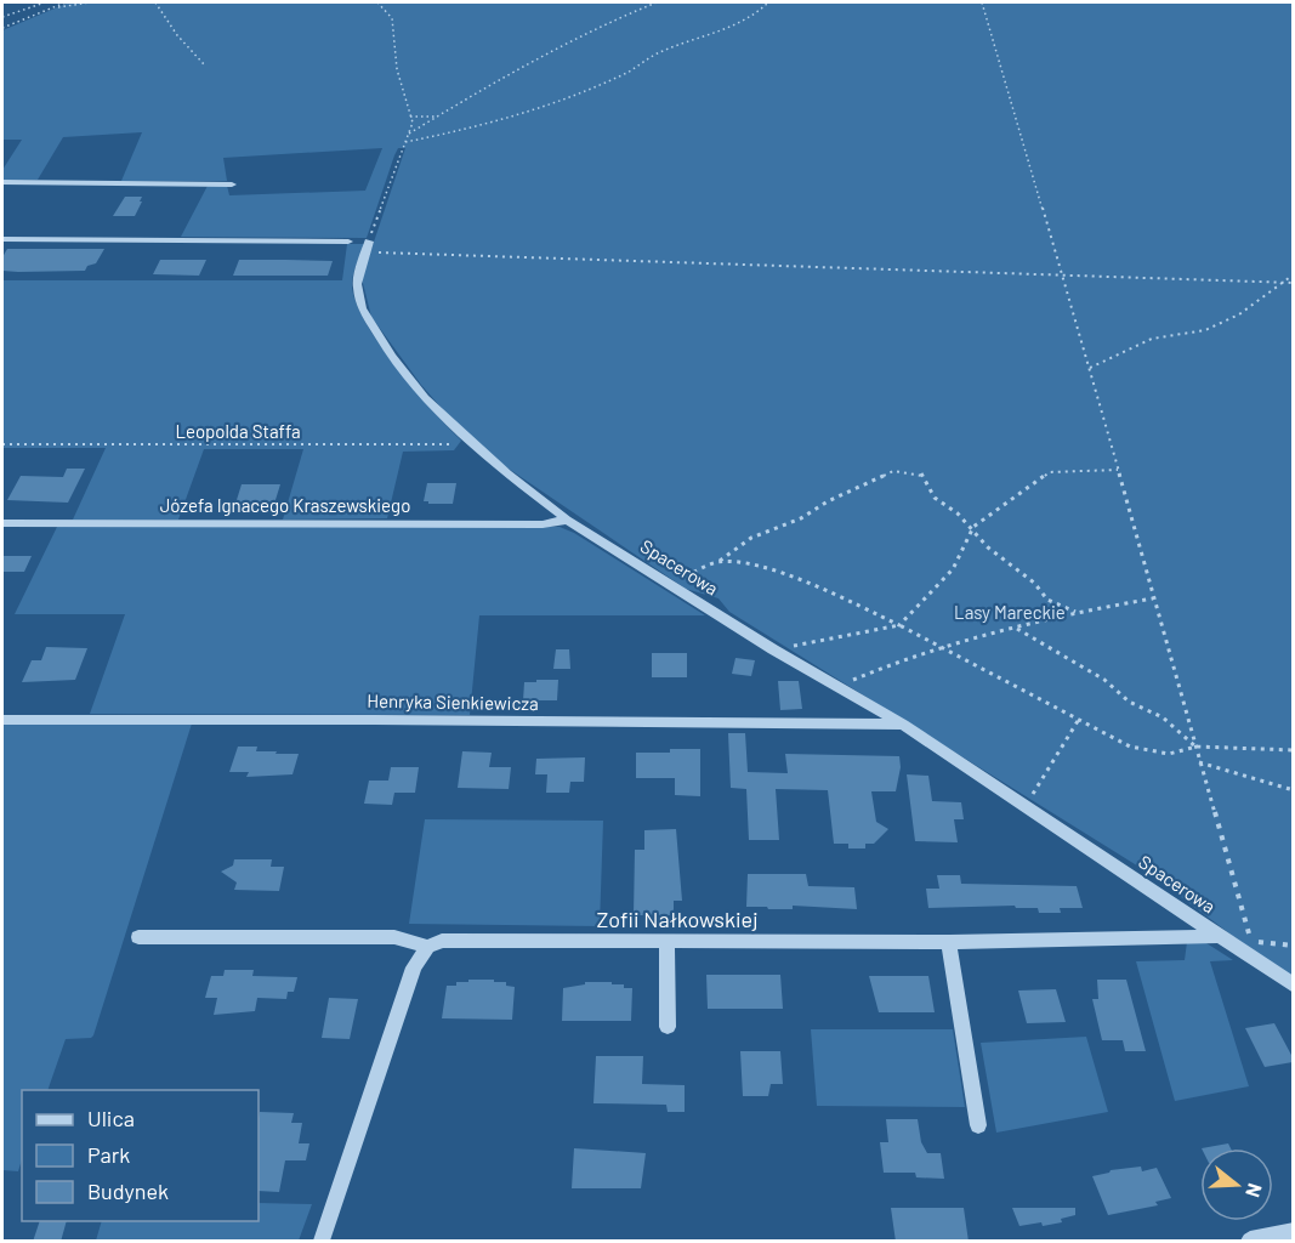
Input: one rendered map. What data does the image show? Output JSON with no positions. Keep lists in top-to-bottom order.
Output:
{
  "streets": {
    "street": [
      "Józefa Ignacego Kraszewskiego",
      "Spacerowa",
      "Henryka Sienkiewicza",
      "Zofii Nałkowskiej"
    ],
    "path": ["Leopolda Staffa"]
  },
  "crossings": [
    ["Leopolda Staffa", "Spacerowa"],
    ["Józefa Ignacego Kraszewskiego", "Spacerowa"],
    ["Spacerowa", "Henryka Sienkiewicza"],
    ["Spacerowa", "Zofii Nałkowskiej"]
  ],
  "parks": ["Lasy Mareckie"],
  "legend": ["Ulica", "Park", "Budynek"],
  "north": "right"
}
